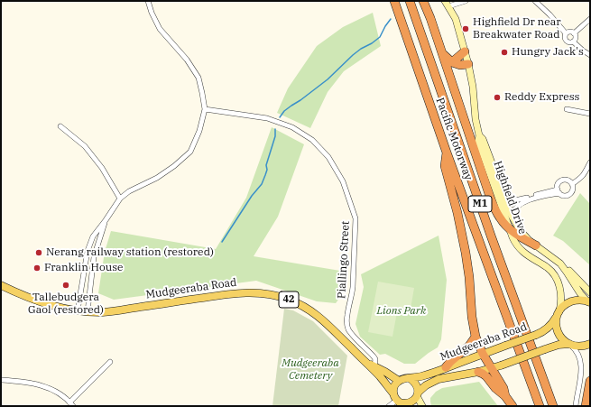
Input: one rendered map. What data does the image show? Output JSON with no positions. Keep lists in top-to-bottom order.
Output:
{
  "streets": {
    "highway": ["Pacific Motorway", "M1"],
    "main road": ["Mudgeeraba Road", "42"],
    "street": ["Highfield Drive", "Piallingo Street"]
  },
  "crossings": [
    ["Pacific Motorway", "M1"],
    ["Highfield Drive", "M1"],
    ["Highfield Drive", "Mudgeeraba Road"],
    ["M1", "Mudgeeraba Road"],
    ["Piallingo Street", "Mudgeeraba Road"]
  ],
  "parks": ["Lions Park", "Mudgeeraba Cemetery"],
  "places": [
    "Highfield Dr near Breakwater Road",
    "Hungry Jack's",
    "Reddy Express",
    "Nerang railway station (restored)",
    "Franklin House",
    "Tallebudgera Gaol (restored)"
  ]
}
